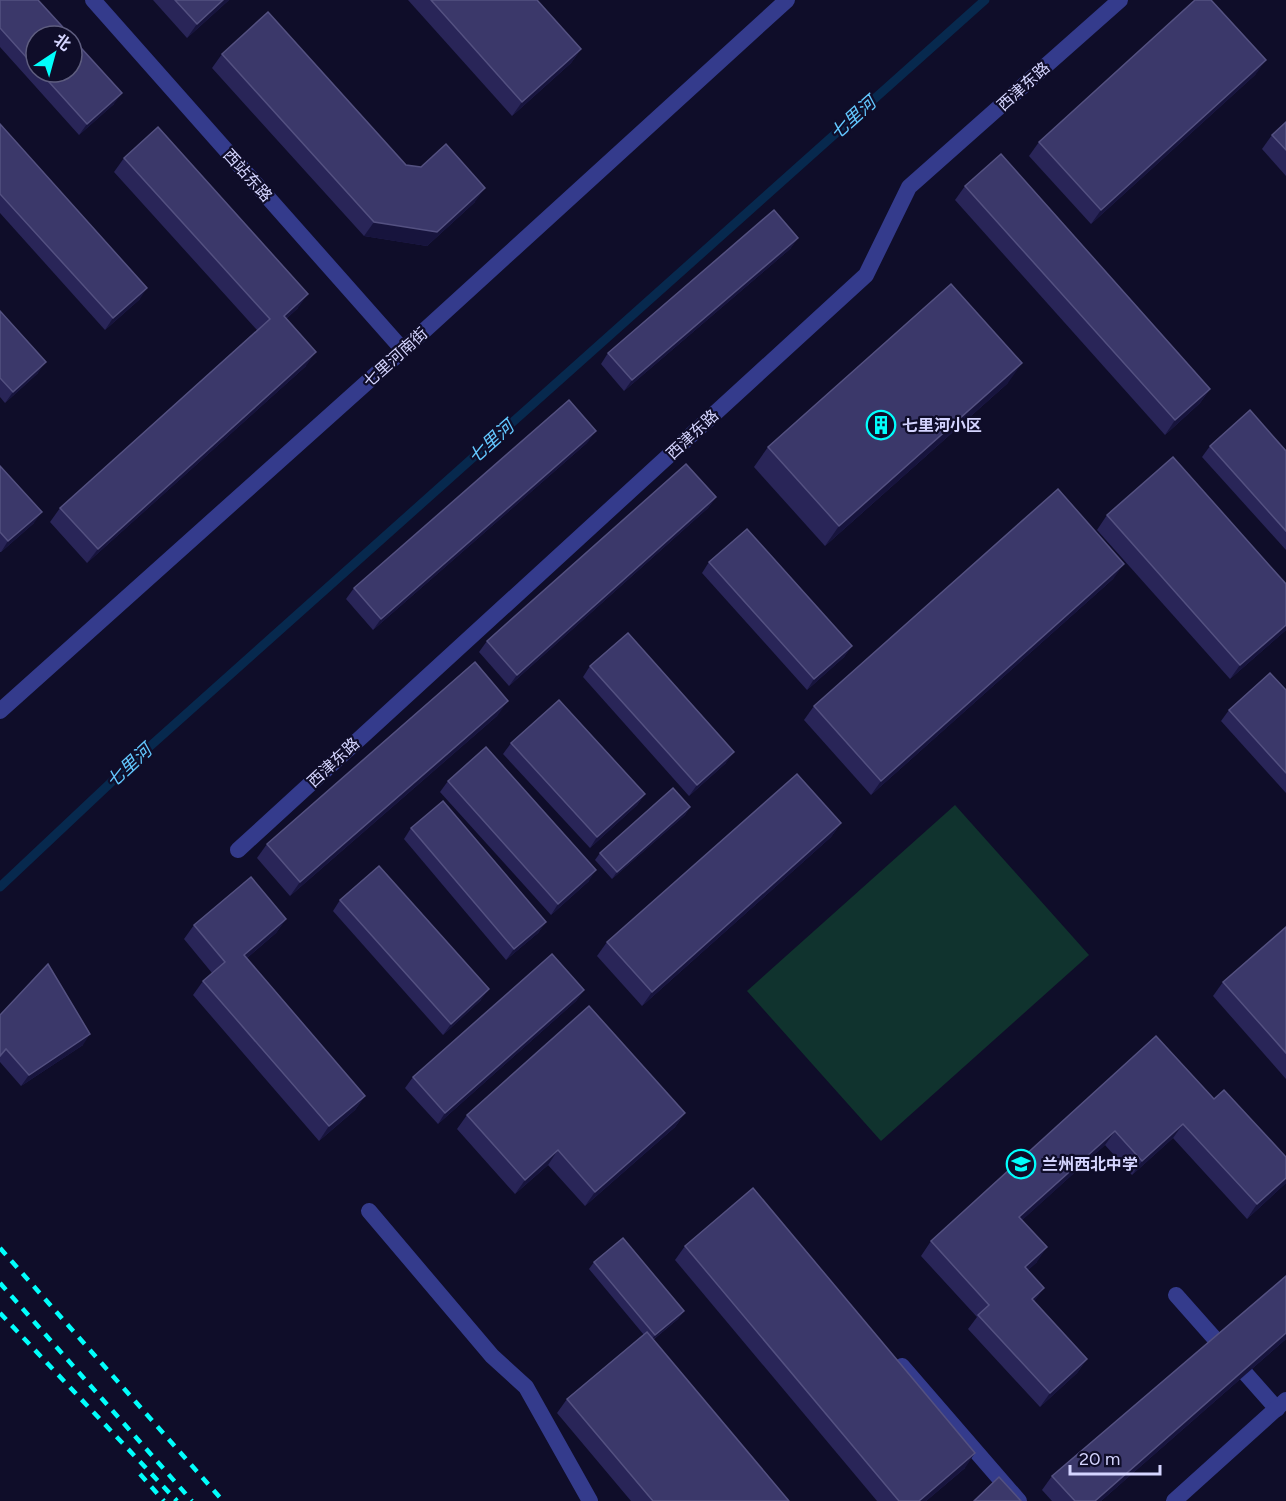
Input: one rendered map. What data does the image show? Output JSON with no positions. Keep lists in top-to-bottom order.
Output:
{
  "streets": {
    "street": ["西津东路", "西站东路", "七里河南街"]
  },
  "crossings": [
    ["西站东路", "七里河南街"]
  ],
  "water": ["七里河"],
  "places": {
    "building": ["七里河小区"],
    "school or university": ["兰州西北中学"]
  },
  "scale_bar": "20 m",
  "north": "top right"
}
